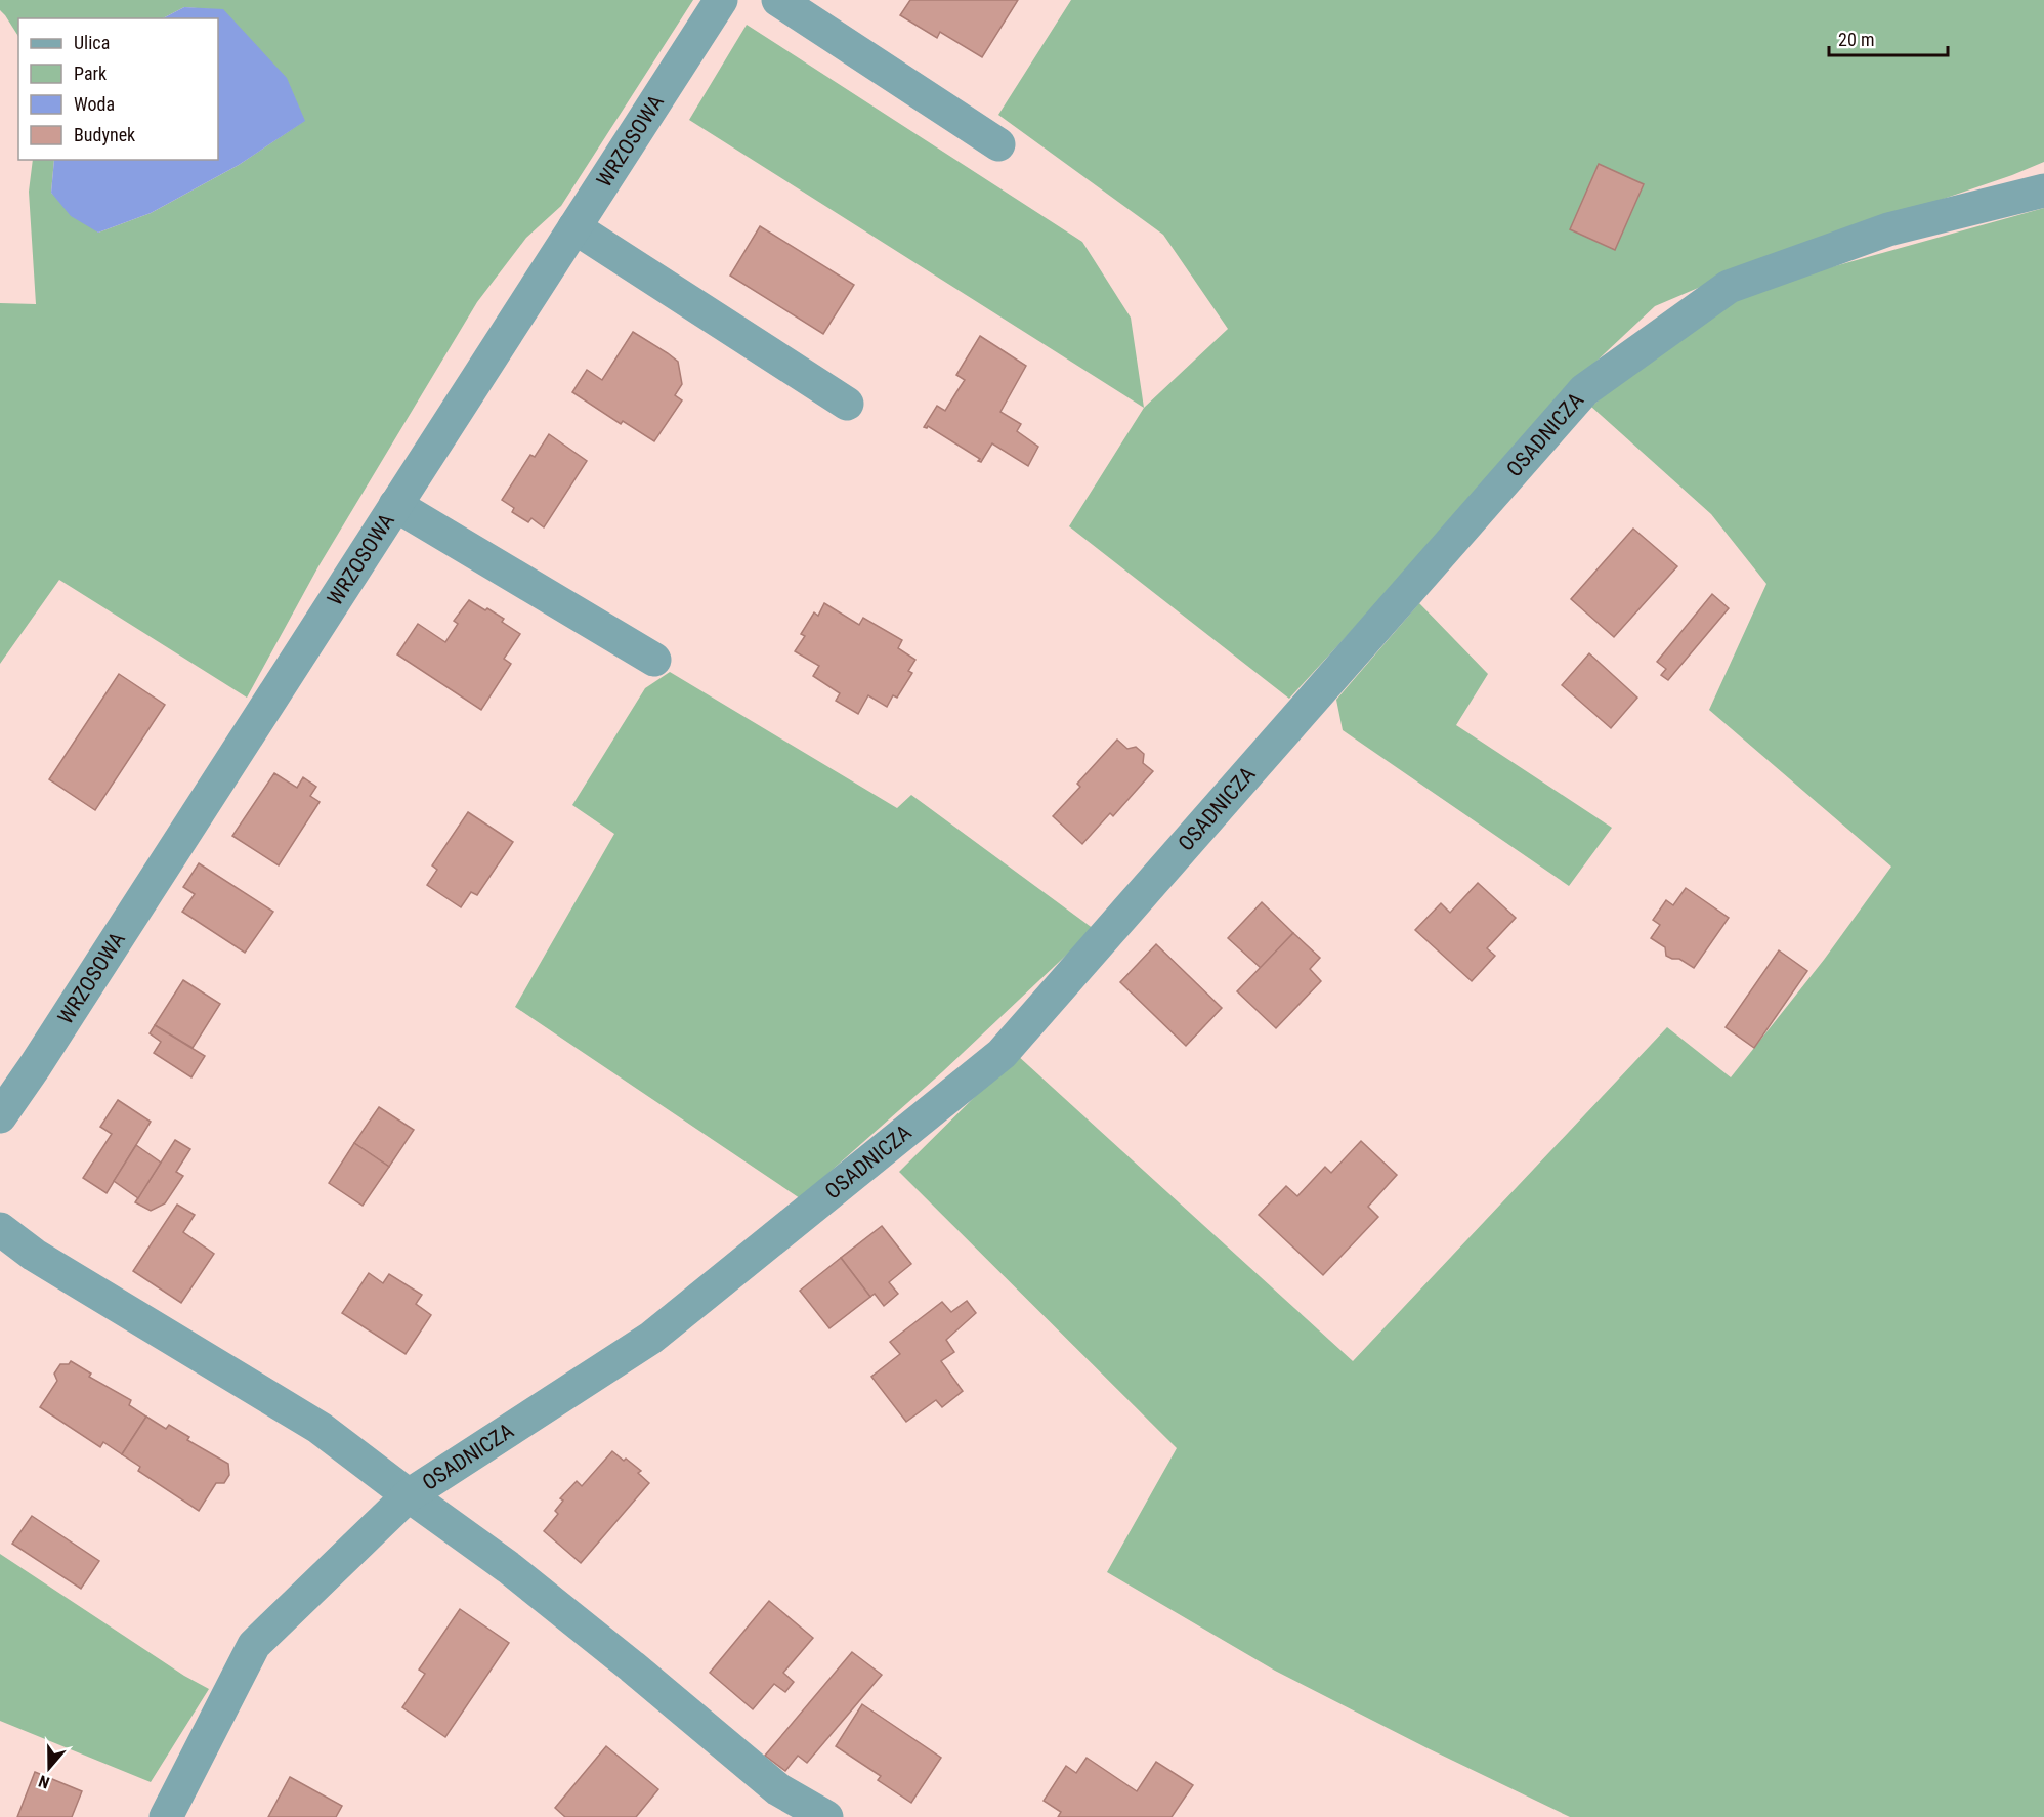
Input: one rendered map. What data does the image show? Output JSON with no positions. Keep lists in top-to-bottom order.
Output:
{
  "streets": {
    "street": ["WRZOSOWA", "OSADNICZA"]
  },
  "legend": [
    "Ulica",
    "Park",
    "Woda",
    "Budynek"
  ],
  "scale_bar": "20 m",
  "north": "bottom"
}
